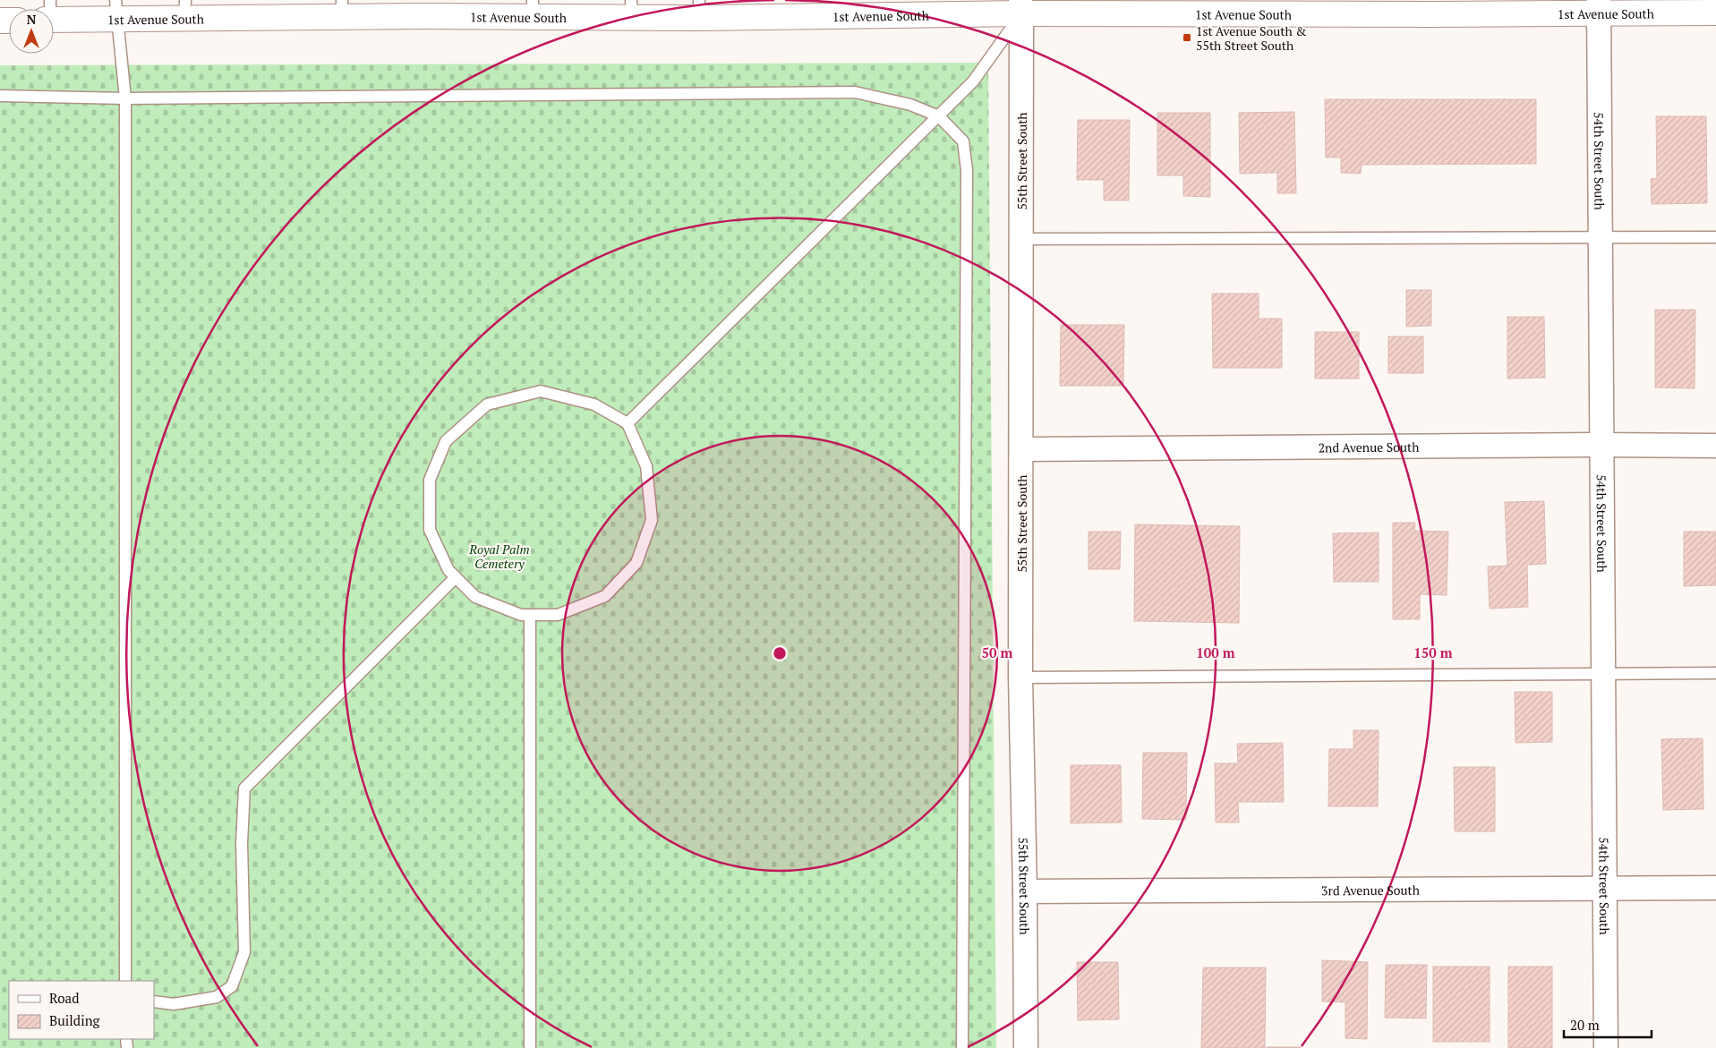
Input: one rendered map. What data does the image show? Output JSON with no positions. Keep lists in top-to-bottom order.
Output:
{
  "streets": {
    "main road": ["1st Avenue South"],
    "street": [
      "55th Street South",
      "54th Street South",
      "2nd Avenue South",
      "3rd Avenue South"
    ]
  },
  "crossings": [
    ["1st Avenue South", "55th Street South"],
    ["1st Avenue South", "54th Street South"],
    ["55th Street South", "2nd Avenue South"],
    ["55th Street South", "3rd Avenue South"],
    ["54th Street South", "2nd Avenue South"],
    ["54th Street South", "3rd Avenue South"]
  ],
  "parks": ["Royal Palm Cemetery"],
  "places": {
    "transit": ["1st Avenue South & 55th Street South"]
  },
  "legend": ["Road", "Building"],
  "scale_bar": "20 m",
  "north": "top",
  "rings": ["50 m", "100 m", "150 m"]
}
